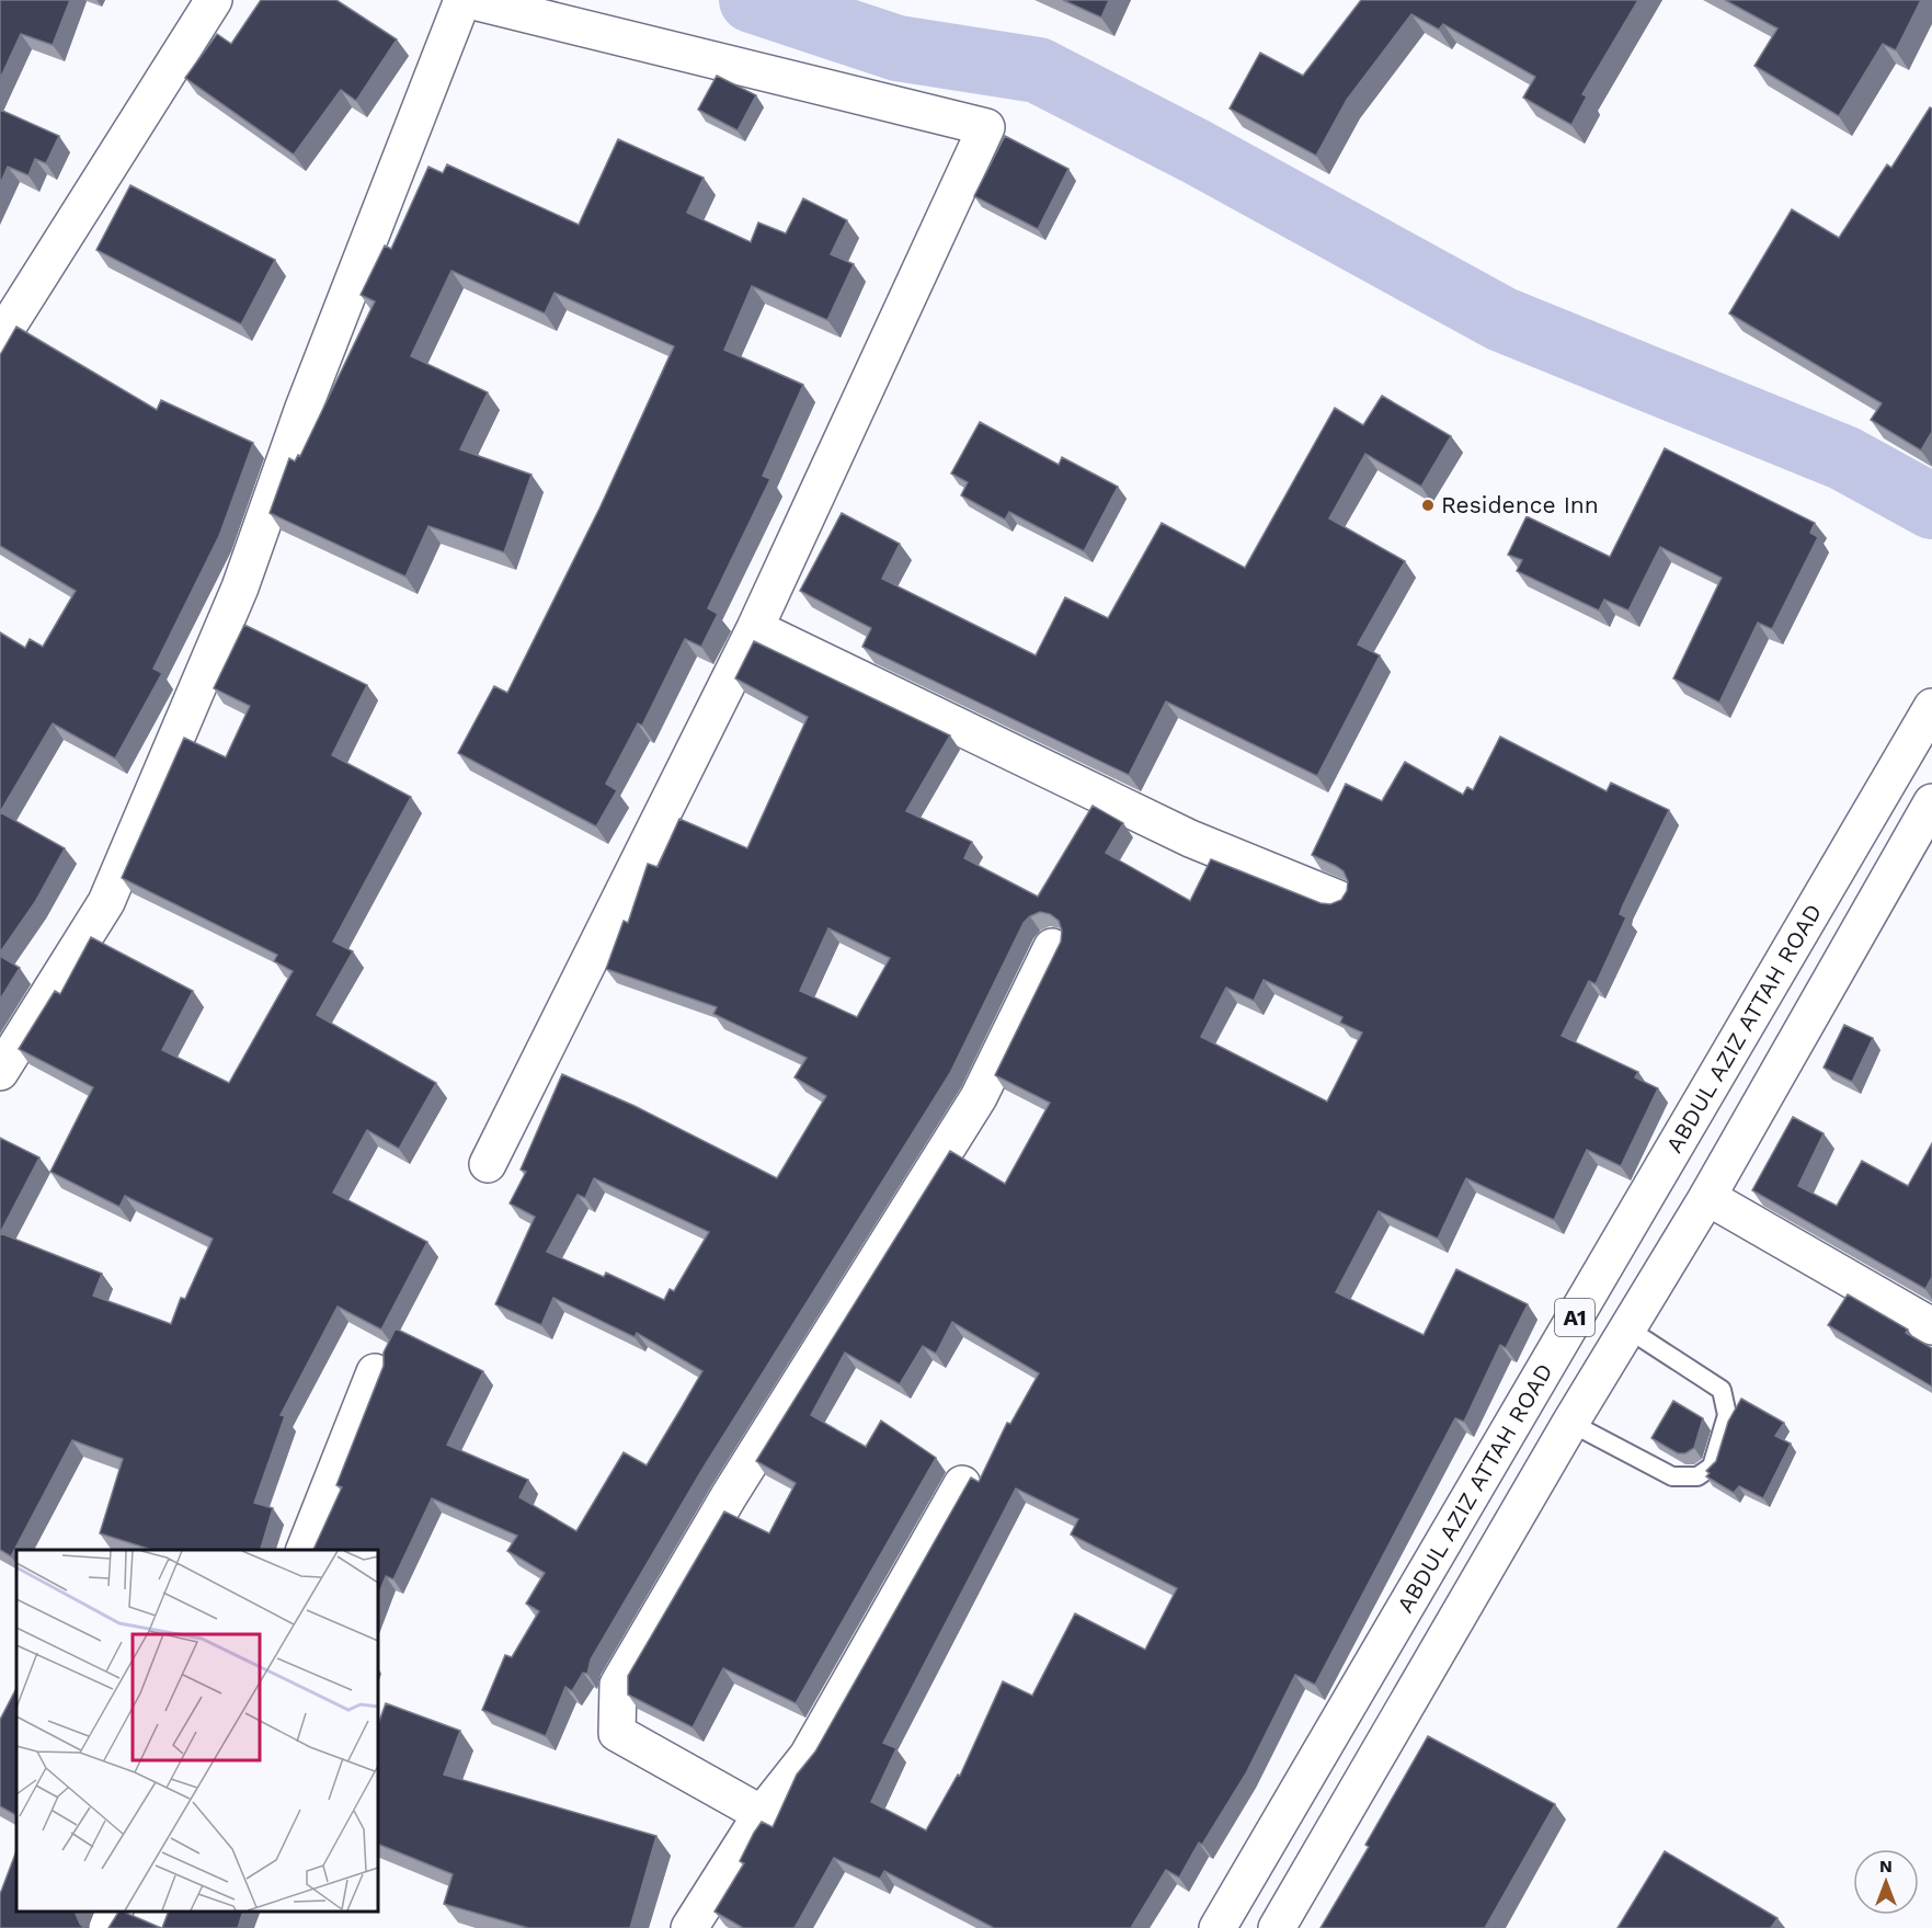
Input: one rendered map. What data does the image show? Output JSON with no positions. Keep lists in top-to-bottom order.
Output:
{
  "streets": {
    "main road": ["ABDUL AZIZ ATTAH ROAD", "A1"]
  },
  "places": ["Residence Inn"],
  "north": "top"
}
